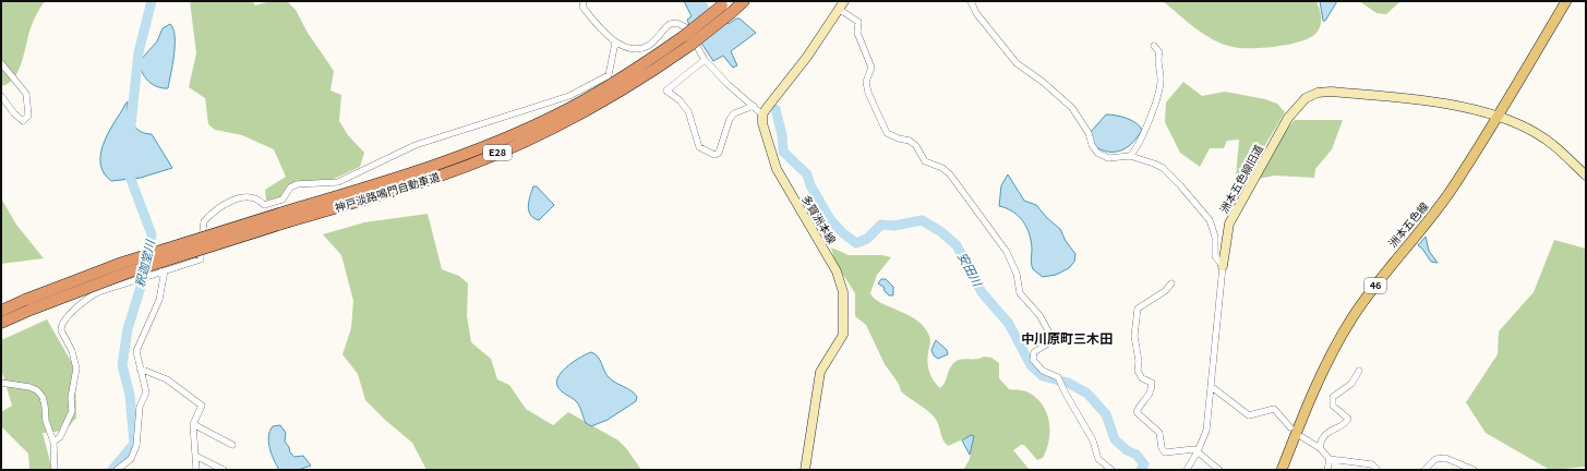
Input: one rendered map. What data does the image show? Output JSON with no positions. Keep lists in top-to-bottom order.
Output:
{
  "streets": {
    "highway": ["E28", "神戸淡路鳴門自動車道"],
    "main road": [
      "洲本五色線旧道",
      "多賀洲本線",
      "洲本五色線",
      "46"
    ]
  },
  "crossings": [
    ["洲本五色線旧道", "洲本五色線"]
  ],
  "districts": ["中川原町三木田"],
  "water": ["釈迦堂川", "安田川"]
}
